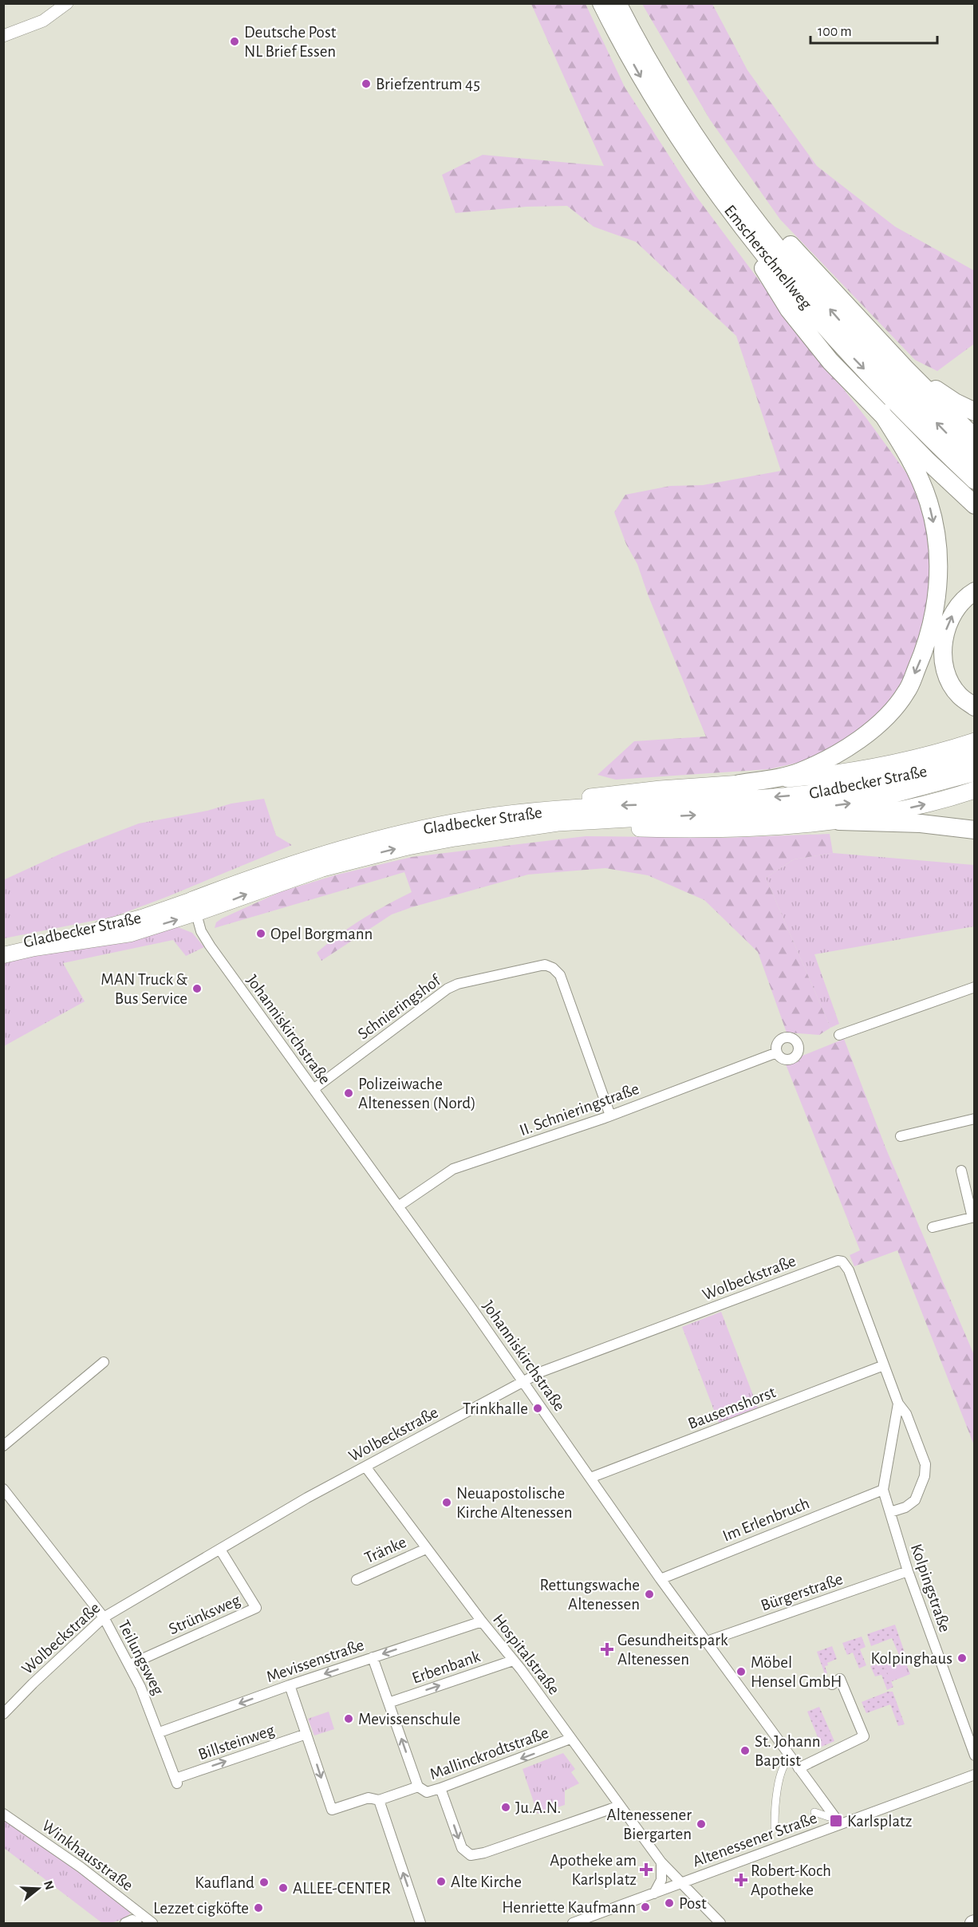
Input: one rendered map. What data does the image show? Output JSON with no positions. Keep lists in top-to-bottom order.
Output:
{
  "streets": {
    "highway": ["Emscherschnellweg", "Gladbecker Straße"],
    "street": [
      "Schnieringshof",
      "Johanniskirchstraße",
      "II. Schnieringstraße",
      "Wolbeckstraße",
      "Bausemshorst",
      "Im Erlenbruch",
      "Tränke",
      "Kolpingstraße",
      "Bürgerstraße",
      "Strünksweg",
      "Hospitalstraße",
      "Teilungsweg",
      "Mevissenstraße",
      "Erbenbank",
      "Billsteinweg",
      "Mallinckrodtstraße",
      "Altenessener Straße",
      "Winkhausstraße"
    ]
  },
  "crossings": [
    ["Gladbecker Straße", "Johanniskirchstraße"],
    ["Schnieringshof", "Johanniskirchstraße"],
    ["Schnieringshof", "II. Schnieringstraße"],
    ["Johanniskirchstraße", "II. Schnieringstraße"],
    ["Johanniskirchstraße", "Wolbeckstraße"],
    ["Johanniskirchstraße", "Bausemshorst"],
    ["Johanniskirchstraße", "Im Erlenbruch"],
    ["Johanniskirchstraße", "Bürgerstraße"],
    ["Johanniskirchstraße", "Altenessener Straße"],
    ["Wolbeckstraße", "Bausemshorst"],
    ["Wolbeckstraße", "Strünksweg"],
    ["Wolbeckstraße", "Hospitalstraße"],
    ["Wolbeckstraße", "Teilungsweg"],
    ["Im Erlenbruch", "Kolpingstraße"],
    ["Tränke", "Hospitalstraße"],
    ["Kolpingstraße", "Bürgerstraße"],
    ["Strünksweg", "Teilungsweg"],
    ["Hospitalstraße", "Mevissenstraße"],
    ["Hospitalstraße", "Erbenbank"],
    ["Hospitalstraße", "Mallinckrodtstraße"],
    ["Hospitalstraße", "Altenessener Straße"],
    ["Teilungsweg", "Mevissenstraße"],
    ["Teilungsweg", "Billsteinweg"],
    ["Mevissenstraße", "Mallinckrodtstraße"],
    ["Erbenbank", "Mallinckrodtstraße"],
    ["Billsteinweg", "Mallinckrodtstraße"]
  ],
  "one_way": ["Mevissenstraße", "Erbenbank", "Billsteinweg"],
  "places": {
    "other": [
      "Deutsche Post NL Brief Essen",
      "Briefzentrum 45",
      "Opel Borgmann",
      "MAN Truck & Bus Service",
      "Polizeiwache Altenessen (Nord)",
      "Trinkhalle",
      "Neuapostolische Kirche Altenessen",
      "Rettungswache Altenessen",
      "Kolpinghaus",
      "Möbel Hensel GmbH",
      "Mevissenschule",
      "St. Johann Baptist",
      "Ju.A.N.",
      "Altenessener Biergarten",
      "Alte Kirche",
      "Kaufland",
      "ALLEE-CENTER",
      "Post",
      "Henriette Kaufmann",
      "Lezzet cigköfte"
    ],
    "health": ["Gesundheitspark Altenessen", "Apotheke am Karlsplatz", "Robert-Koch Apotheke"],
    "transit": ["Karlsplatz"]
  },
  "scale_bar": "100 m",
  "north": "right"
}
